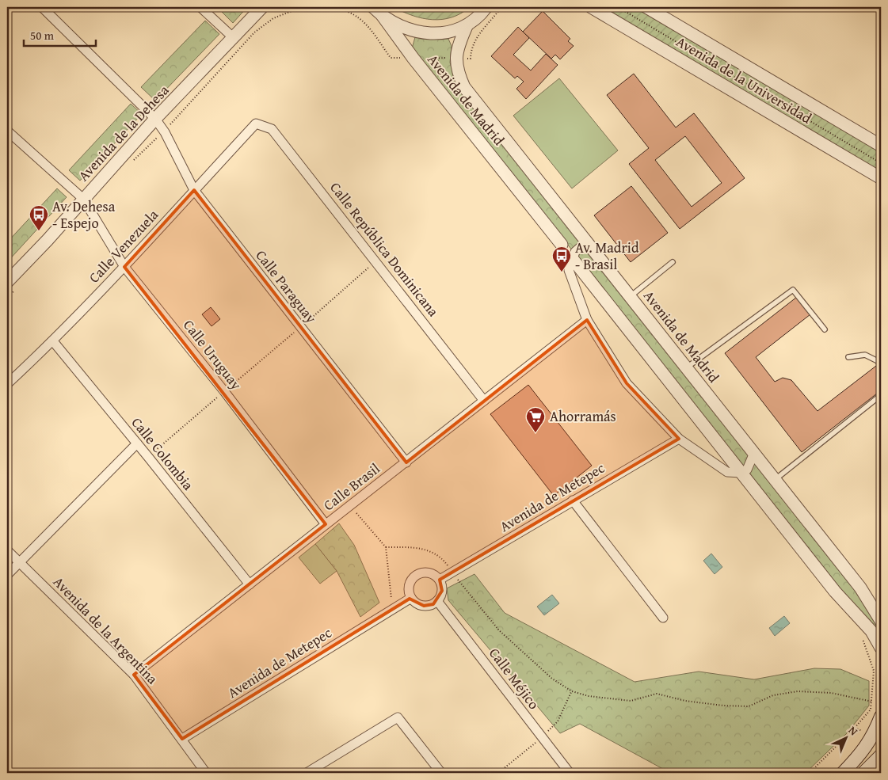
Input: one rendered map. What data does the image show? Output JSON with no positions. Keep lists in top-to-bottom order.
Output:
{
  "streets": {
    "street": [
      "Avenida de la Universidad",
      "Avenida de Madrid",
      "Avenida de la Dehesa",
      "Calle Venezuela",
      "Calle República Dominicana",
      "Calle Paraguay",
      "Calle Uruguay",
      "Calle Colombia",
      "Calle Brasil",
      "Avenida de Metepec",
      "Avenida de la Argentina",
      "Calle Méjico"
    ]
  },
  "crossings": [
    ["Avenida de la Dehesa", "Calle Paraguay"],
    ["Avenida de la Dehesa", "Calle Uruguay"],
    ["Calle Venezuela", "Calle República Dominicana"],
    ["Calle Venezuela", "Calle Paraguay"],
    ["Calle Venezuela", "Calle Uruguay"],
    ["Calle Venezuela", "Calle Colombia"],
    ["Calle República Dominicana", "Calle Brasil"],
    ["Calle Paraguay", "Calle Brasil"],
    ["Calle Uruguay", "Calle Brasil"],
    ["Calle Colombia", "Calle Brasil"],
    ["Calle Brasil", "Avenida de la Argentina"],
    ["Avenida de Metepec", "Avenida de la Argentina"],
    ["Avenida de Metepec", "Calle Méjico"]
  ],
  "places": {
    "bus stop": ["Av. Dehesa - Espejo", "Av. Madrid - Brasil"],
    "supermarket": ["Ahorramás"]
  },
  "scale_bar": "50 m",
  "north": "top right"
}
